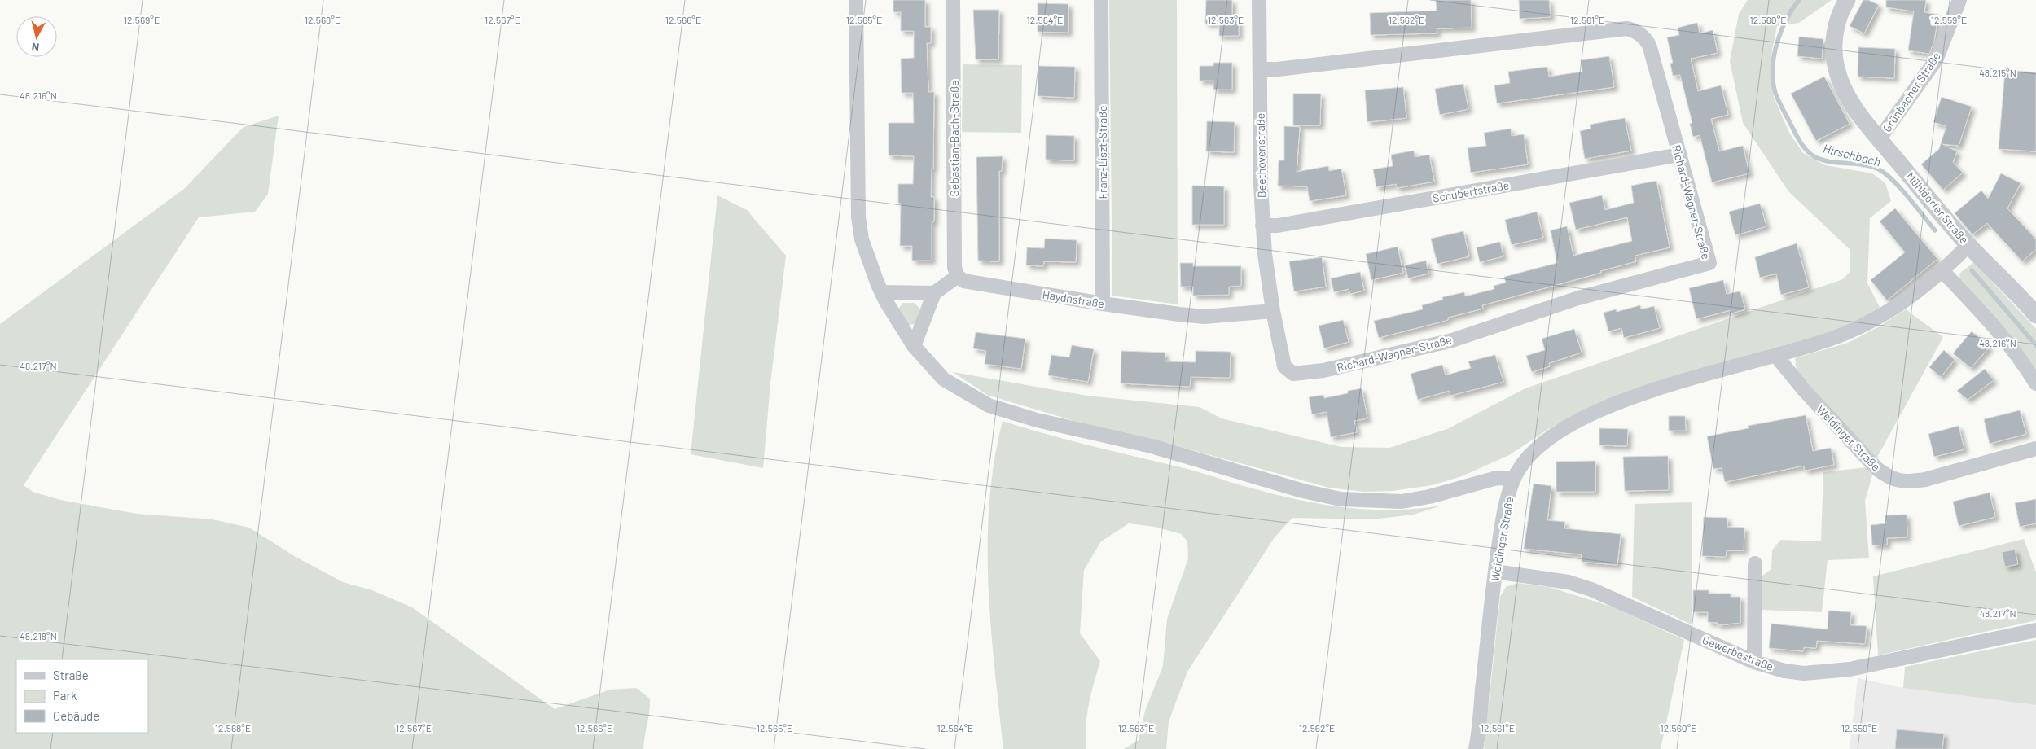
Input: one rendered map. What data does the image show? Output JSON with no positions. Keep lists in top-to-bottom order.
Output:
{
  "streets": {
    "street": [
      "Grünbacher Straße",
      "Sebastian-Bach-Straße",
      "Franz-Liszt-Straße",
      "Beethovenstraße",
      "Schubertstraße",
      "Richard-Wagner-Straße",
      "Mühldorfer Straße",
      "Haydnstraße",
      "Weidinger Straße",
      "Gewerbestraße"
    ]
  },
  "crossings": [
    ["Grünbacher Straße", "Mühldorfer Straße"],
    ["Sebastian-Bach-Straße", "Haydnstraße"],
    ["Franz-Liszt-Straße", "Haydnstraße"],
    ["Beethovenstraße", "Schubertstraße"],
    ["Beethovenstraße", "Richard-Wagner-Straße"],
    ["Beethovenstraße", "Haydnstraße"],
    ["Schubertstraße", "Richard-Wagner-Straße"],
    ["Richard-Wagner-Straße", "Haydnstraße"],
    ["Mühldorfer Straße", "Weidinger Straße"],
    ["Weidinger Straße", "Gewerbestraße"]
  ],
  "water": ["Hirschbach"],
  "legend": ["Straße", "Park", "Gebäude"],
  "north": "bottom",
  "coordinates": [
    "12.569°E",
    "12.568°E",
    "12.567°E",
    "12.566°E",
    "12.565°E",
    "12.564°E",
    "12.563°E",
    "12.562°E",
    "12.561°E",
    "12.560°E",
    "12.559°E",
    "48.215°N",
    "48.216°N",
    "48.217°N",
    "48.218°N"
  ]
}
